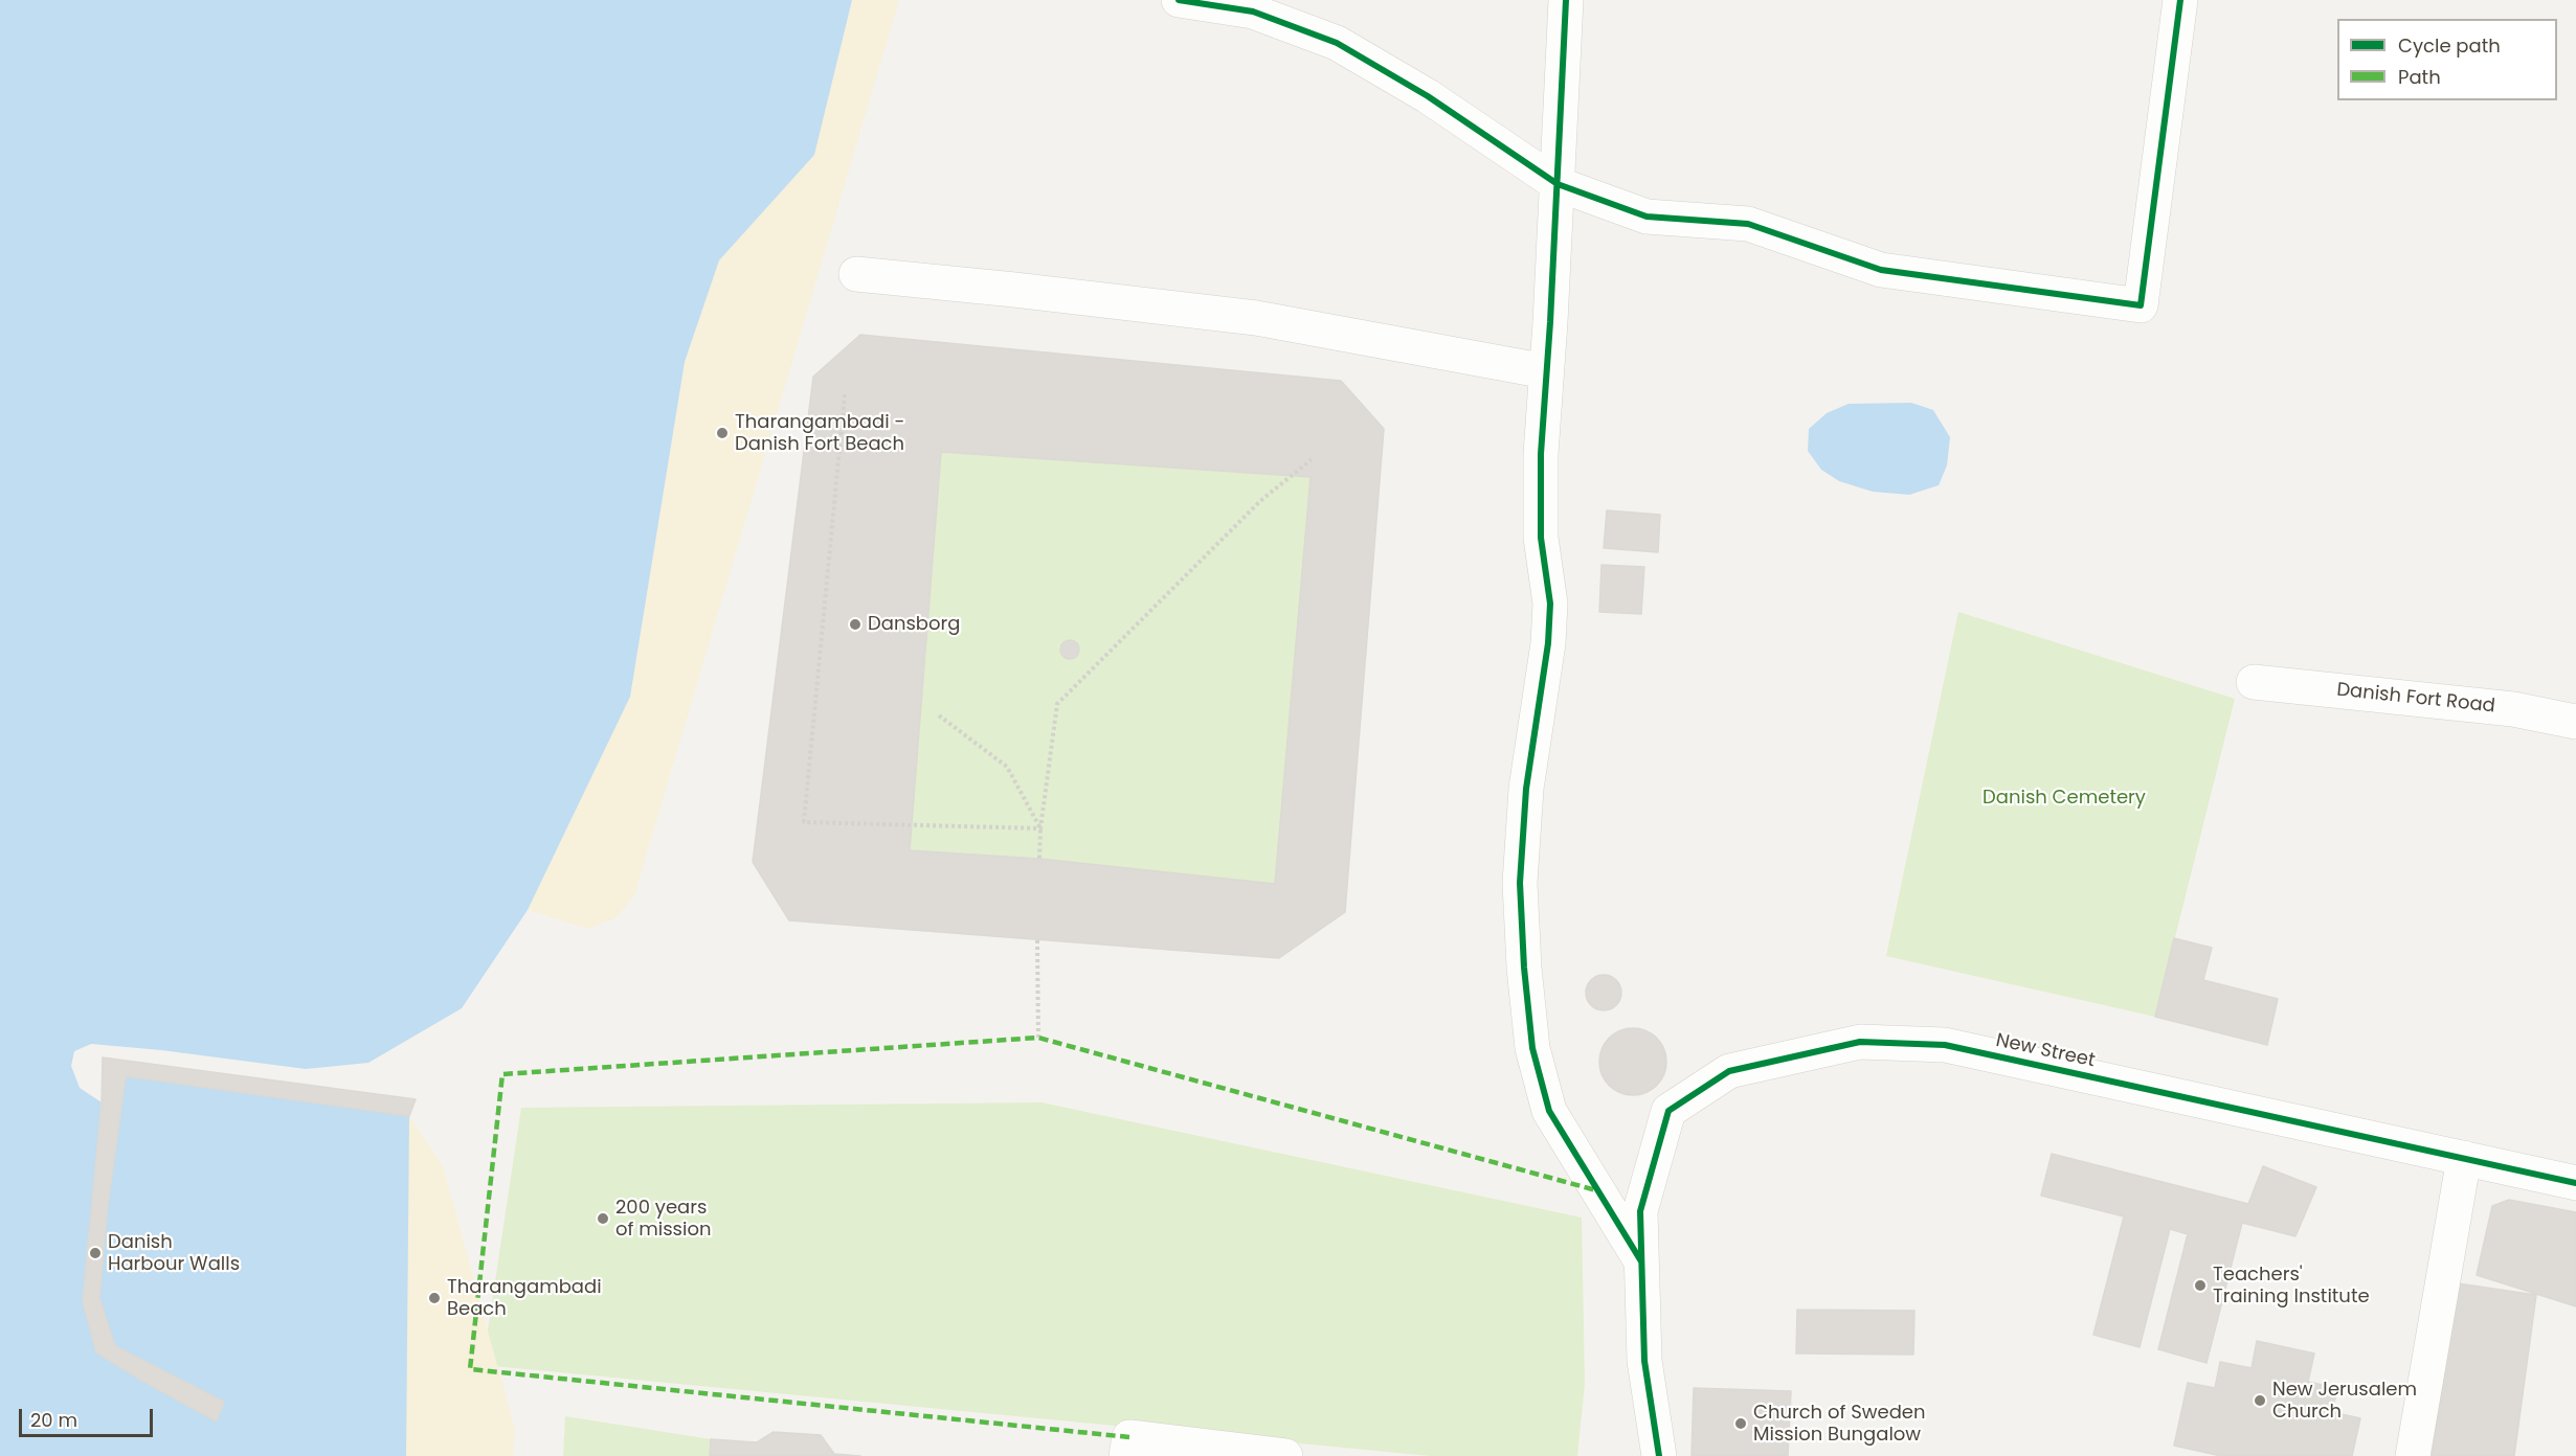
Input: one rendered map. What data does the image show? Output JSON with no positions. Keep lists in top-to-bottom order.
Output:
{
  "streets": {
    "street": ["Danish Fort Road", "New Street"]
  },
  "parks": ["Danish Cemetery"],
  "places": [
    "Tharangambadi - Danish Fort Beach",
    "Dansborg",
    "200 years of mission",
    "Danish Harbour Walls",
    "Teachers' Training Institute",
    "Tharangambadi Beach",
    "New Jerusalem Church",
    "Church of Sweden Mission Bungalow"
  ],
  "legend": ["Cycle path", "Path"],
  "scale_bar": "20 m"
}
